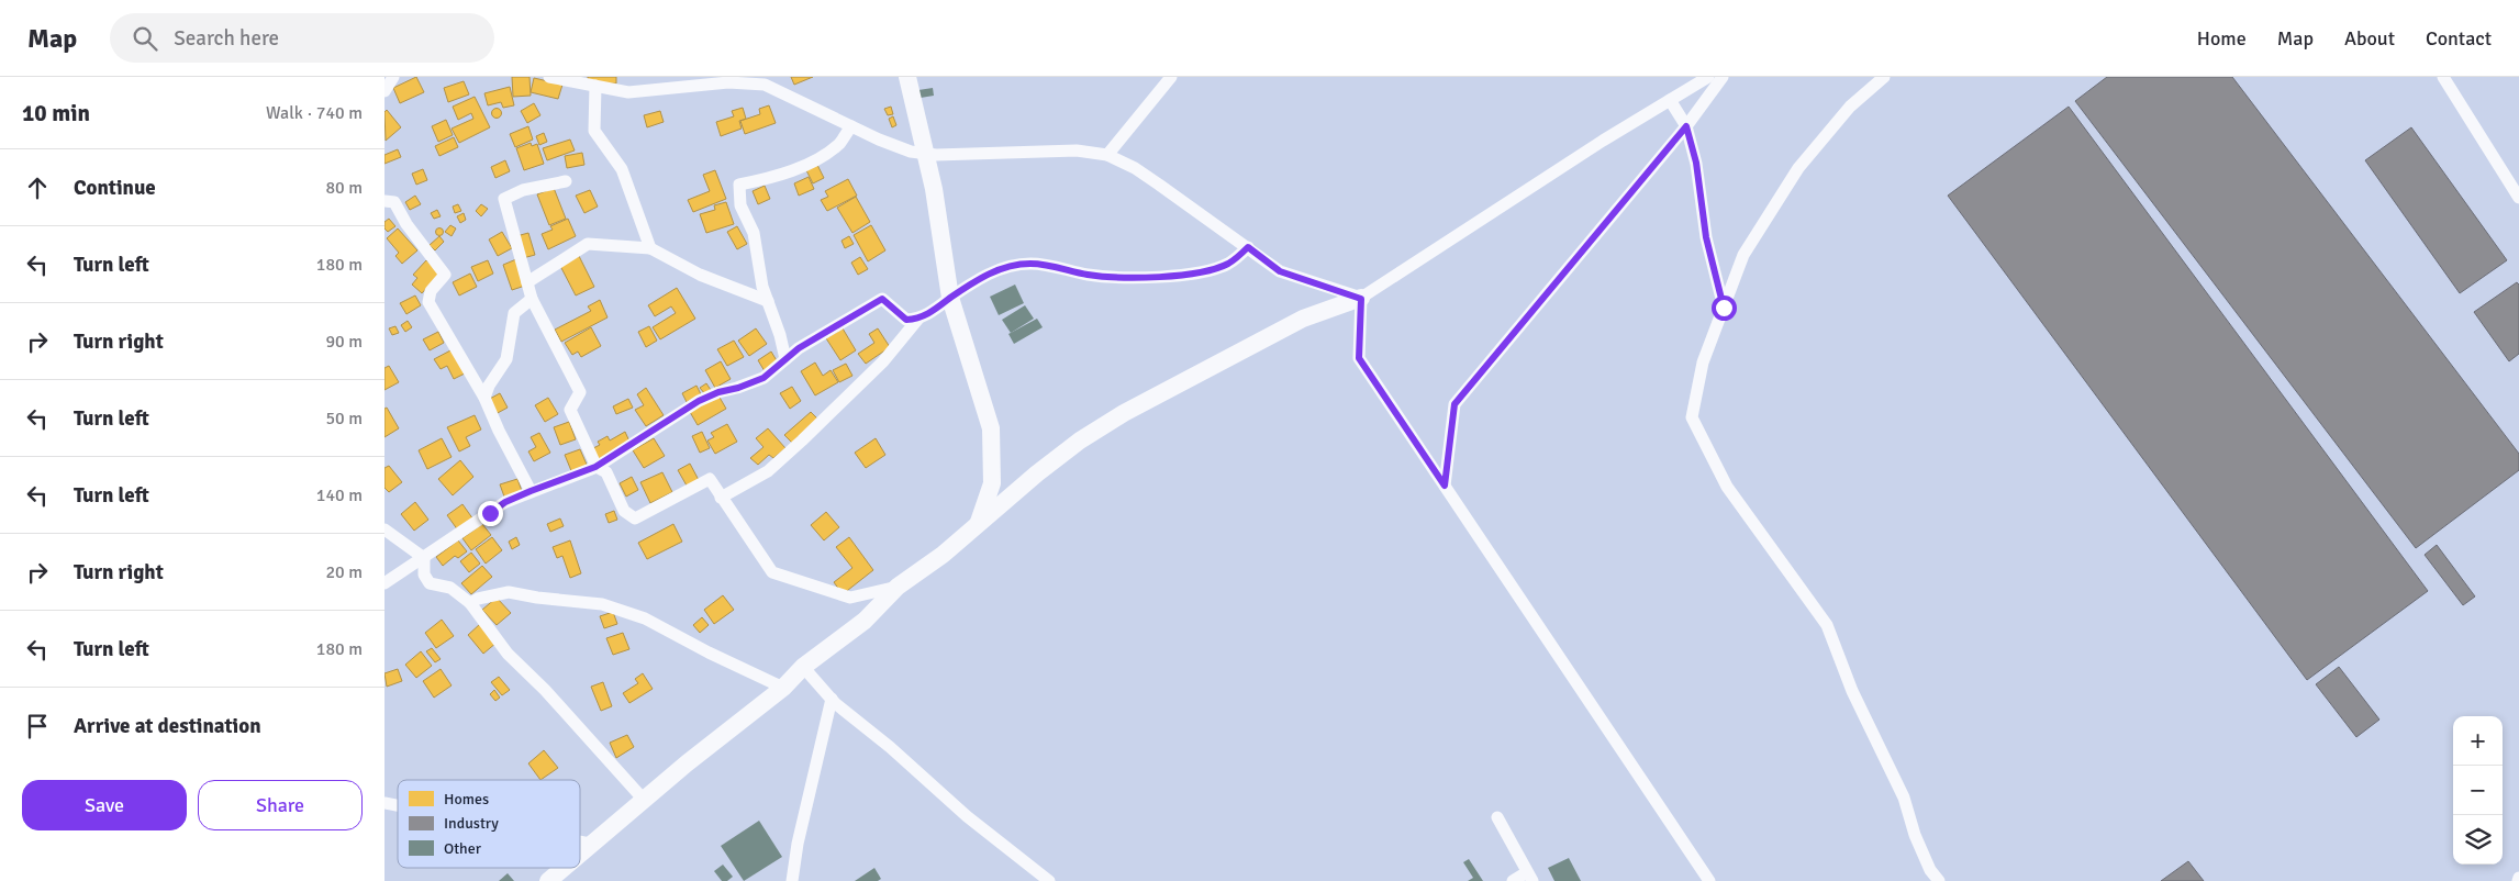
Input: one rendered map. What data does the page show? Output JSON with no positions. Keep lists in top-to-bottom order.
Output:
{
  "legend": ["Homes", "Industry", "Other"],
  "page": {
    "header": "Map",
    "search": "Search here",
    "nav": [
      "Home",
      "Map",
      "About",
      "Contact"
    ],
    "heading": ["10 min", "Walk · 740 m"],
    "list": [
      ["Continue", "80 m"],
      ["Turn left", "180 m"],
      ["Turn right", "90 m"],
      ["Turn left", "50 m"],
      ["Turn left", "140 m"],
      ["Turn right", "20 m"],
      ["Turn left", "180 m"],
      "Arrive at destination"
    ],
    "map_buttons": ["+", "−"],
    "buttons": ["Save", "Share"]
  }
}
